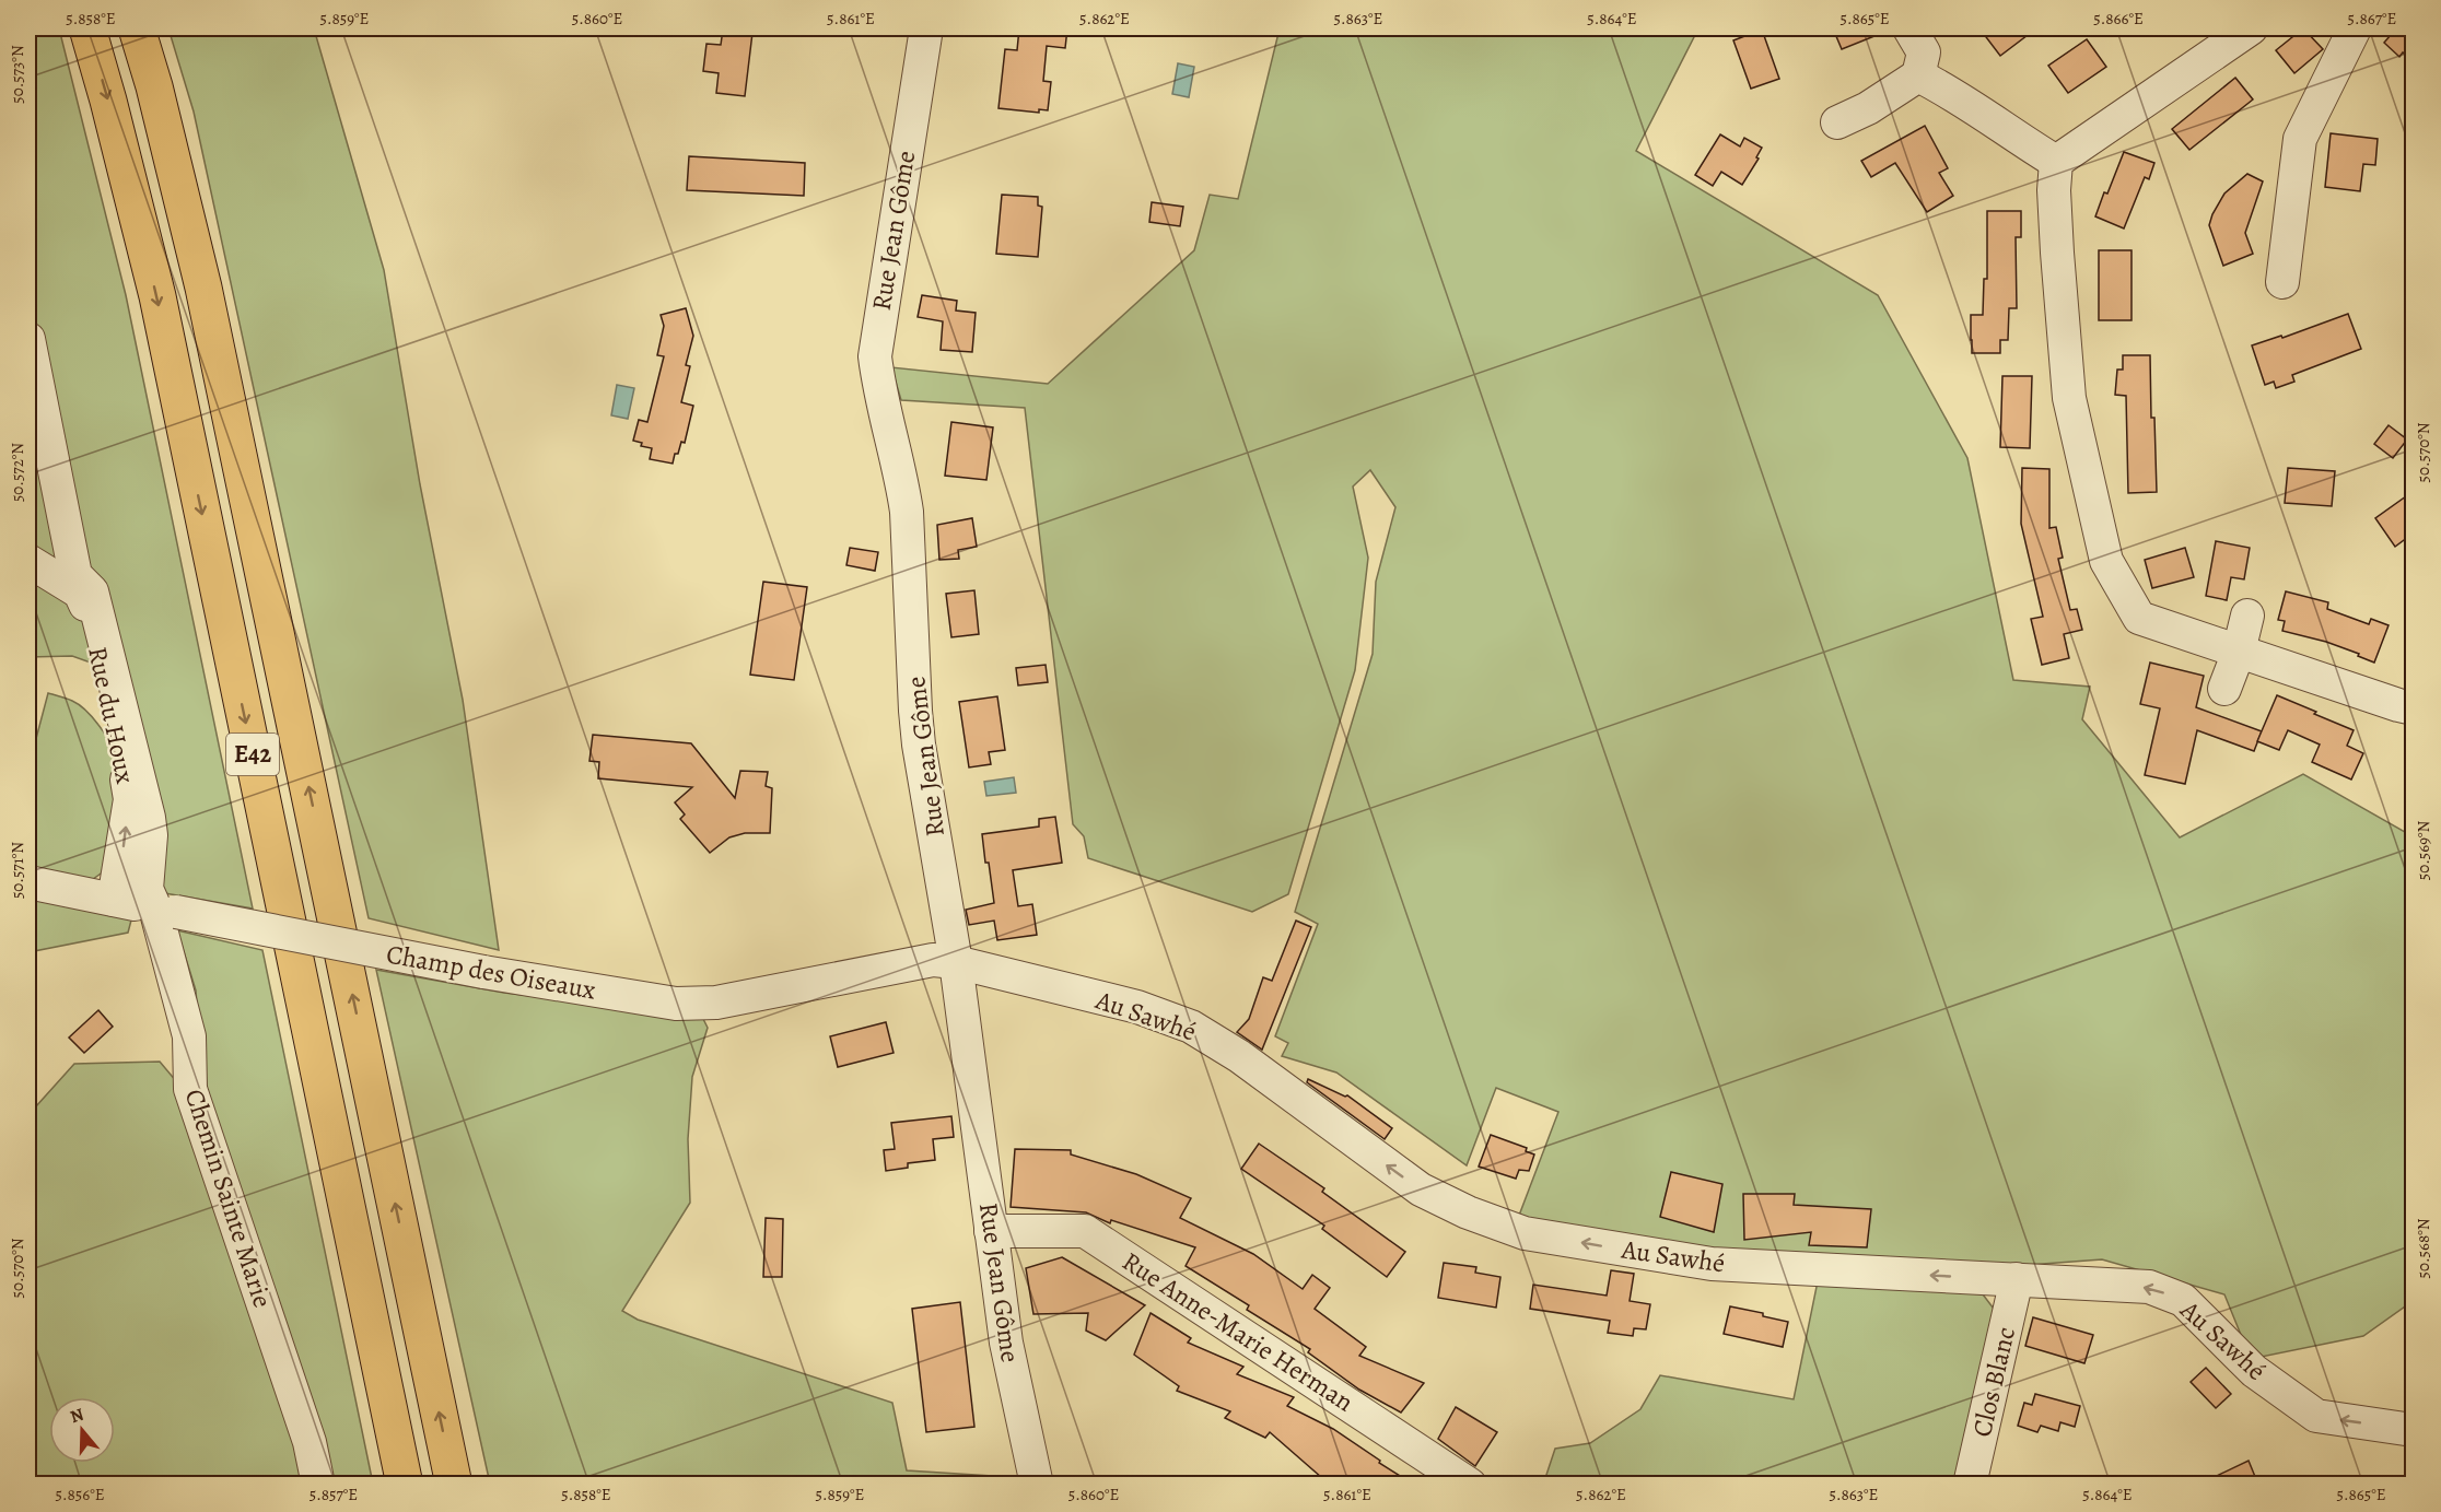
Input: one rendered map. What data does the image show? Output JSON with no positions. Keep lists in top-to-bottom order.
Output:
{
  "streets": {
    "highway": ["E42"],
    "street": [
      "Rue Jean Gôme",
      "Rue du Houx",
      "Champ des Oiseaux",
      "Au Sawhé",
      "Chemin Sainte Marie",
      "Rue Anne-Marie Herman",
      "Clos Blanc"
    ]
  },
  "crossings": [
    ["Rue Jean Gôme", "Champ des Oiseaux"],
    ["Rue Jean Gôme", "Au Sawhé"],
    ["Rue Jean Gôme", "Rue Anne-Marie Herman"],
    ["Rue du Houx", "Champ des Oiseaux"],
    ["Champ des Oiseaux", "Au Sawhé"],
    ["Champ des Oiseaux", "Chemin Sainte Marie"],
    ["Au Sawhé", "Clos Blanc"]
  ],
  "one_way": ["Rue du Houx", "Au Sawhé"],
  "north": "top",
  "coordinates": [
    "5.858°E",
    "5.859°E",
    "5.860°E",
    "5.861°E",
    "5.862°E",
    "5.863°E",
    "5.864°E",
    "5.865°E",
    "5.866°E",
    "5.867°E",
    "50.573°N",
    "50.570°N",
    "50.572°N",
    "50.569°N",
    "50.571°N",
    "50.568°N",
    "5.856°E",
    "5.857°E"
  ]
}
